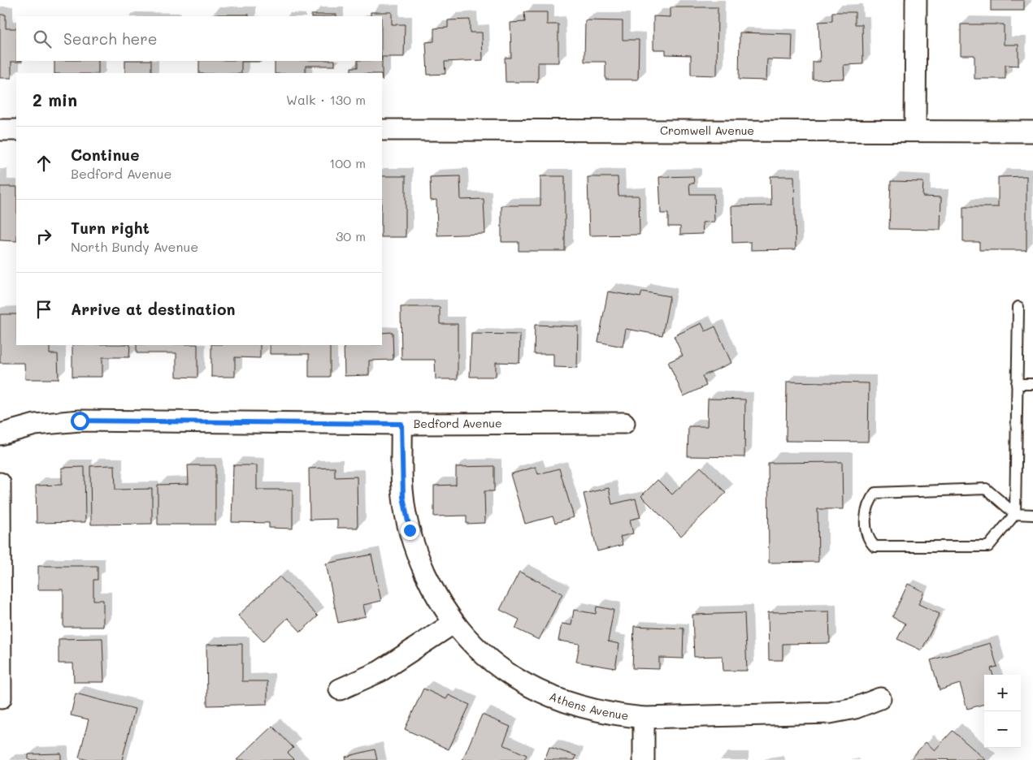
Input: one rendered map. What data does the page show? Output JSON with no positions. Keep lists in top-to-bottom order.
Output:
{
  "streets": {
    "street": ["Cromwell Avenue", "Bedford Avenue", "Athens Avenue"]
  },
  "crossings": [
    ["Bedford Avenue", "Athens Avenue"]
  ],
  "page": {
    "search": "Search here",
    "heading": ["2 min", "Walk · 130 m"],
    "list": [
      ["Continue", "Bedford Avenue", "100 m"],
      ["Turn right", "North Bundy Avenue", "30 m"],
      "Arrive at destination"
    ],
    "map_buttons": ["+", "−"]
  }
}
